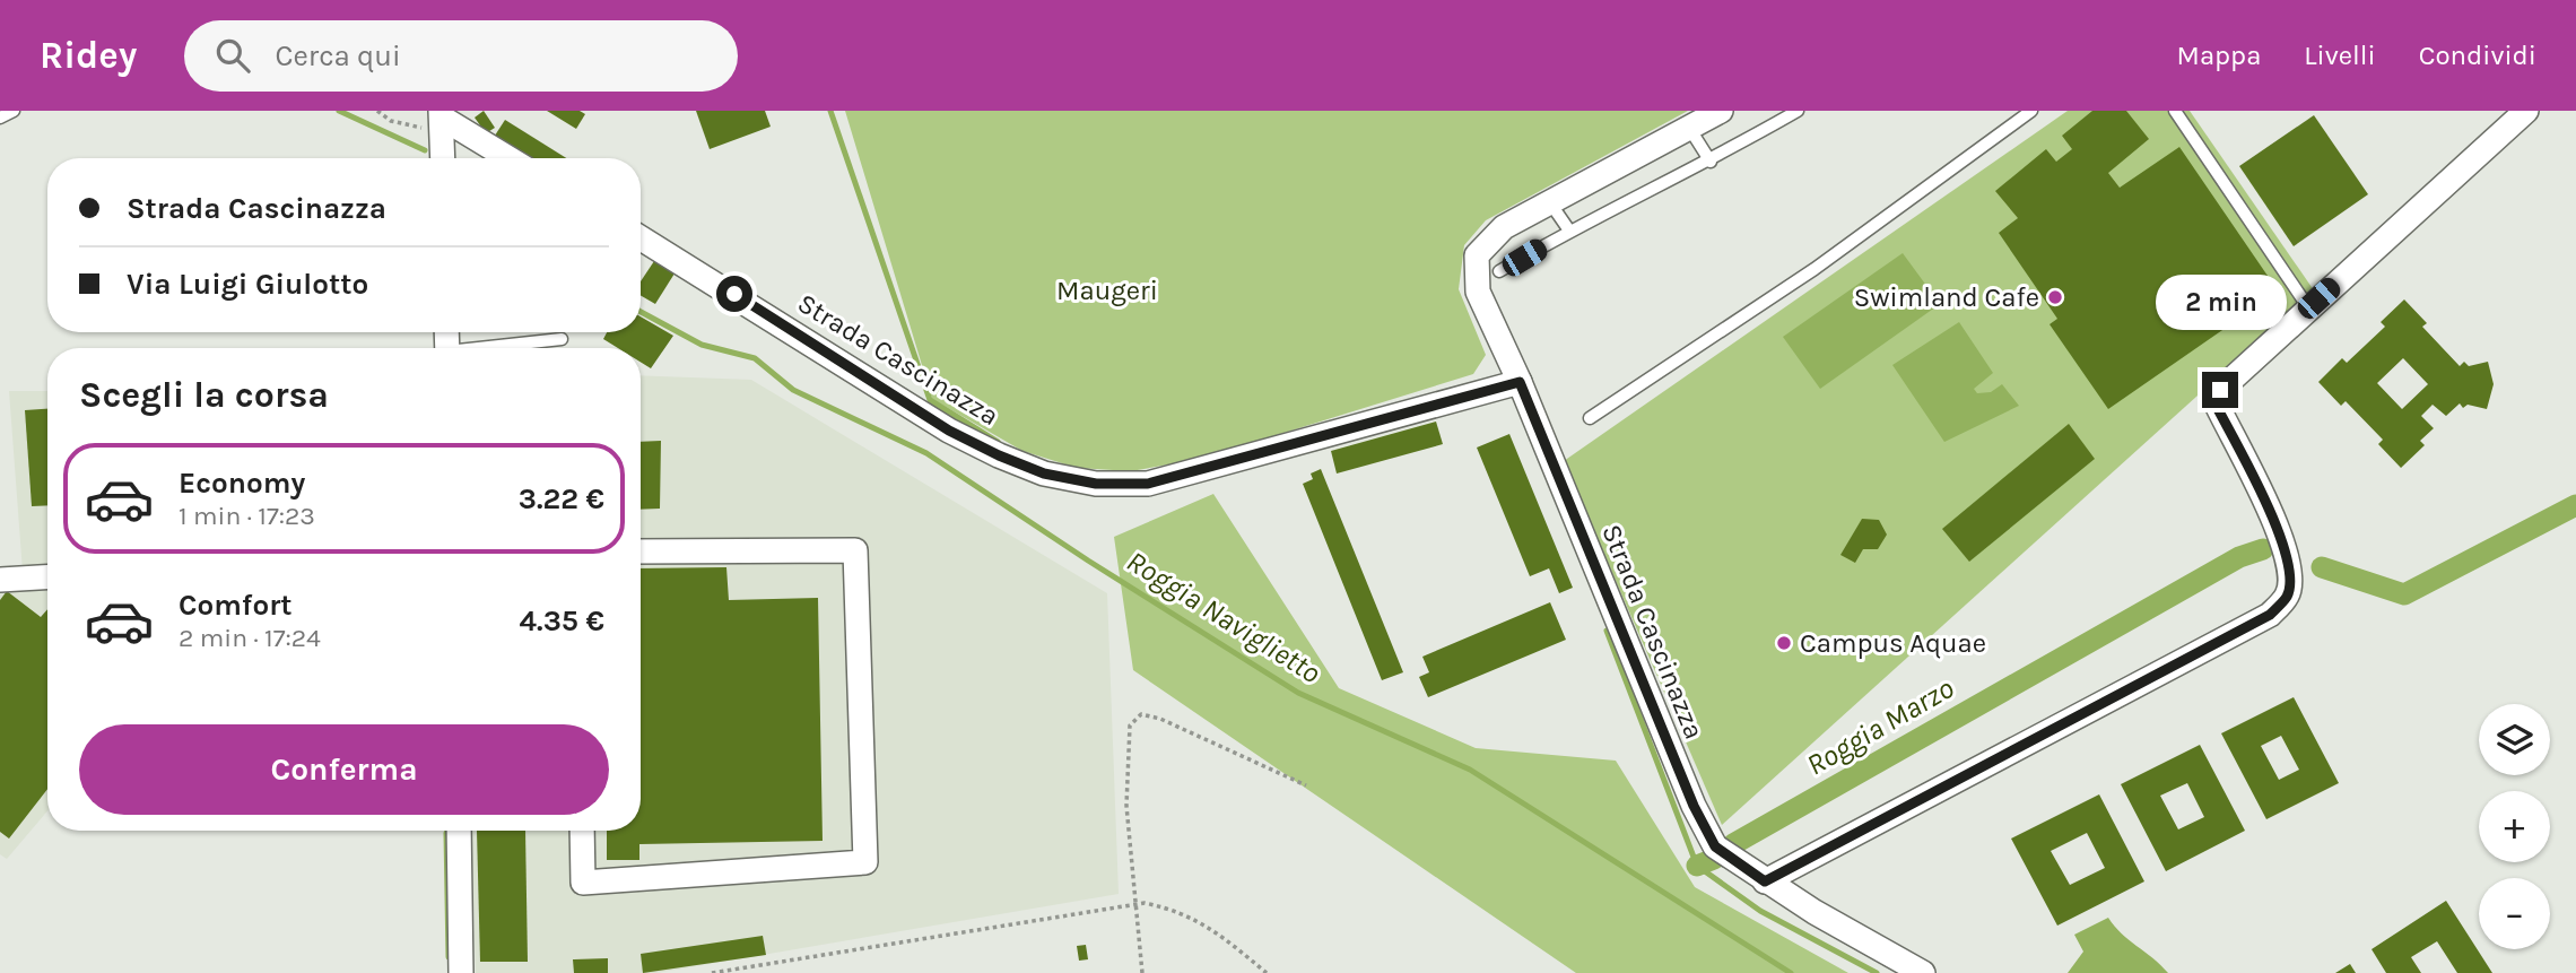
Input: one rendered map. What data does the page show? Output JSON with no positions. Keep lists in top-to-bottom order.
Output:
{
  "streets": {
    "street": ["Strada Cascinazza"]
  },
  "water": ["Roggia Naviglietto", "Roggia Marzo"],
  "parks": ["Maugeri"],
  "places": ["Swimland Cafe", "Campus Aquae"],
  "page": {
    "header": "Ridey",
    "search": "Cerca qui",
    "nav": ["Mappa", "Livelli", "Condividi"],
    "banner": ["Strada Cascinazza", "Via Luigi Giulotto"],
    "bubble": "2 min",
    "heading": "Scegli la corsa",
    "list": [
      {
        "name": "Economy",
        "note": "1 min · 17:23",
        "value": "3.22 €"
      },
      {
        "name": "Comfort",
        "note": "2 min · 17:24",
        "value": "4.35 €"
      }
    ],
    "map_buttons": ["+", "−"],
    "buttons": "Conferma"
  }
}
